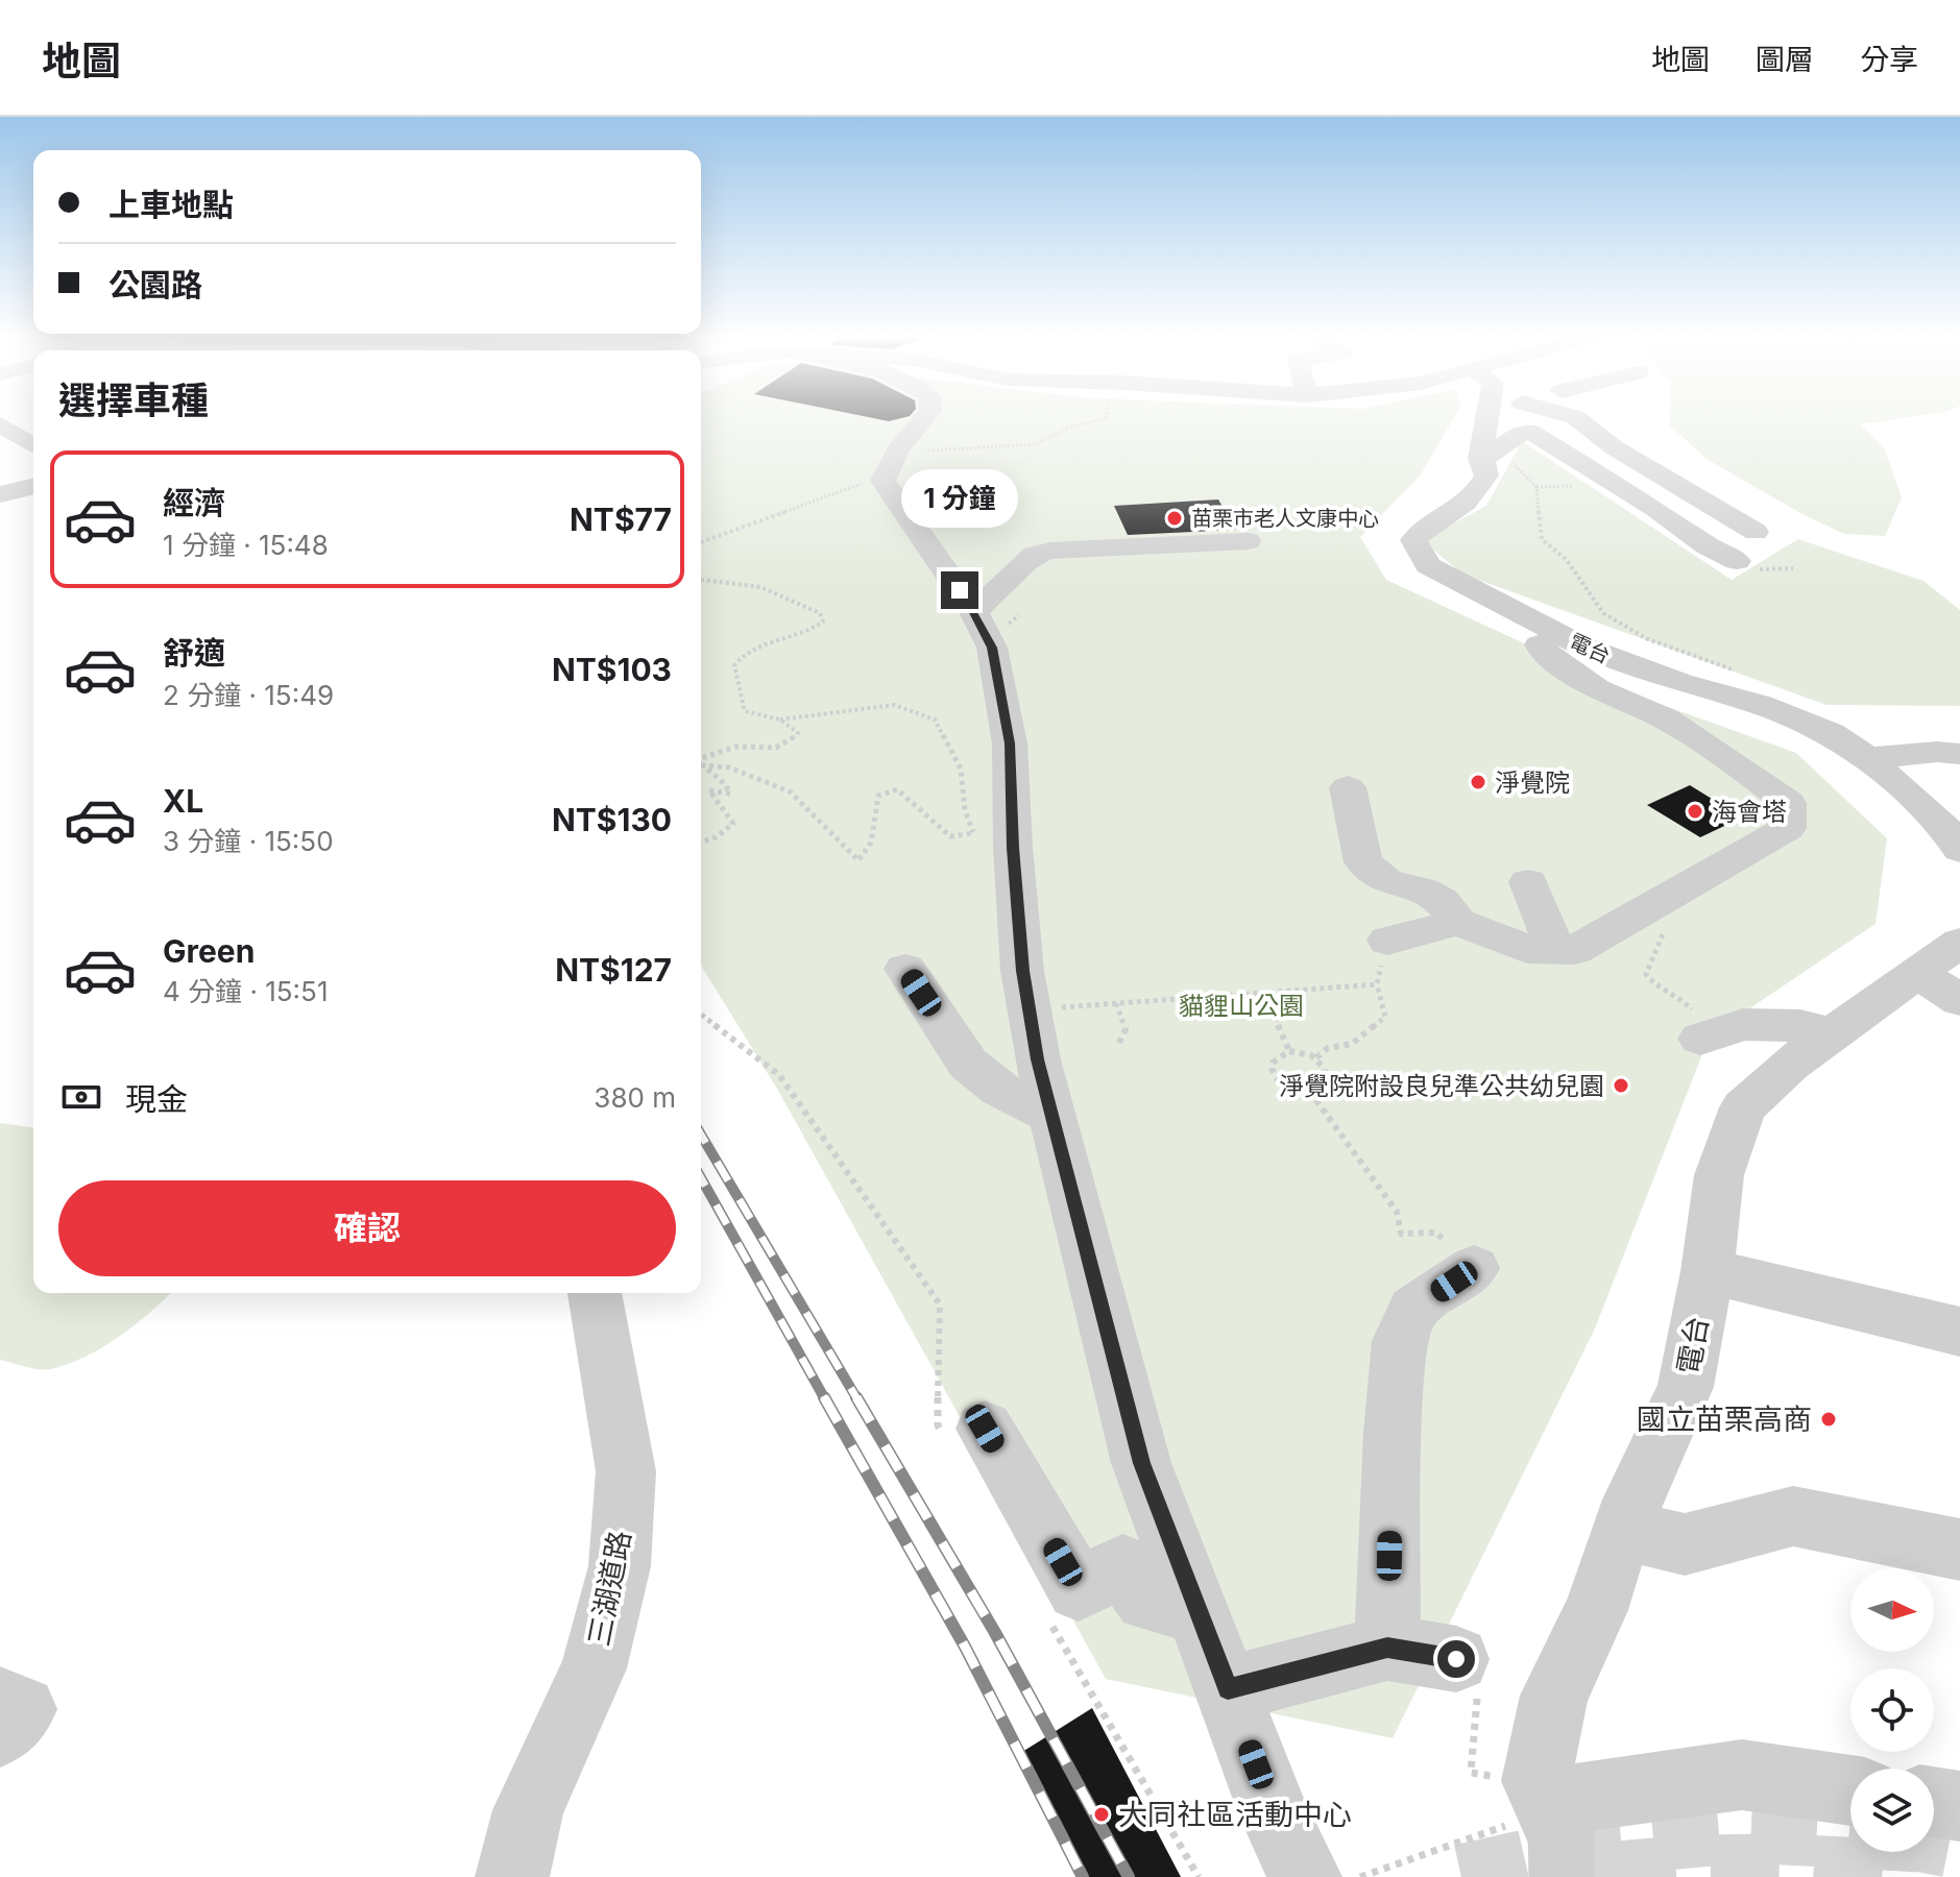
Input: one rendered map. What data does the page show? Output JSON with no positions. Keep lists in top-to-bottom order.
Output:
{
  "streets": {
    "street": ["電台", "三湖道路"]
  },
  "parks": ["貓貍山公園"],
  "places": [
    "苗栗市老人文康中心",
    "淨覺院",
    "海會塔",
    "淨覺院附設良兒準公共幼兒園",
    "國立苗栗高商",
    "大同社區活動中心"
  ],
  "north": "right",
  "page": {
    "header": "地圖",
    "nav": ["地圖", "圖層", "分享"],
    "banner": ["上車地點", "公園路"],
    "heading": "選擇車種",
    "list": [
      {
        "name": "經濟",
        "note": "1 分鐘 · 15:48",
        "value": "NT$77"
      },
      {
        "name": "舒適",
        "note": "2 分鐘 · 15:49",
        "value": "NT$103"
      },
      {
        "name": "XL",
        "note": "3 分鐘 · 15:50",
        "value": "NT$130"
      },
      {
        "name": "Green",
        "note": "4 分鐘 · 15:51",
        "value": "NT$127"
      }
    ],
    "bubble": "1 分鐘",
    "pay": ["現金", "380 m"],
    "buttons": "確認"
  }
}
